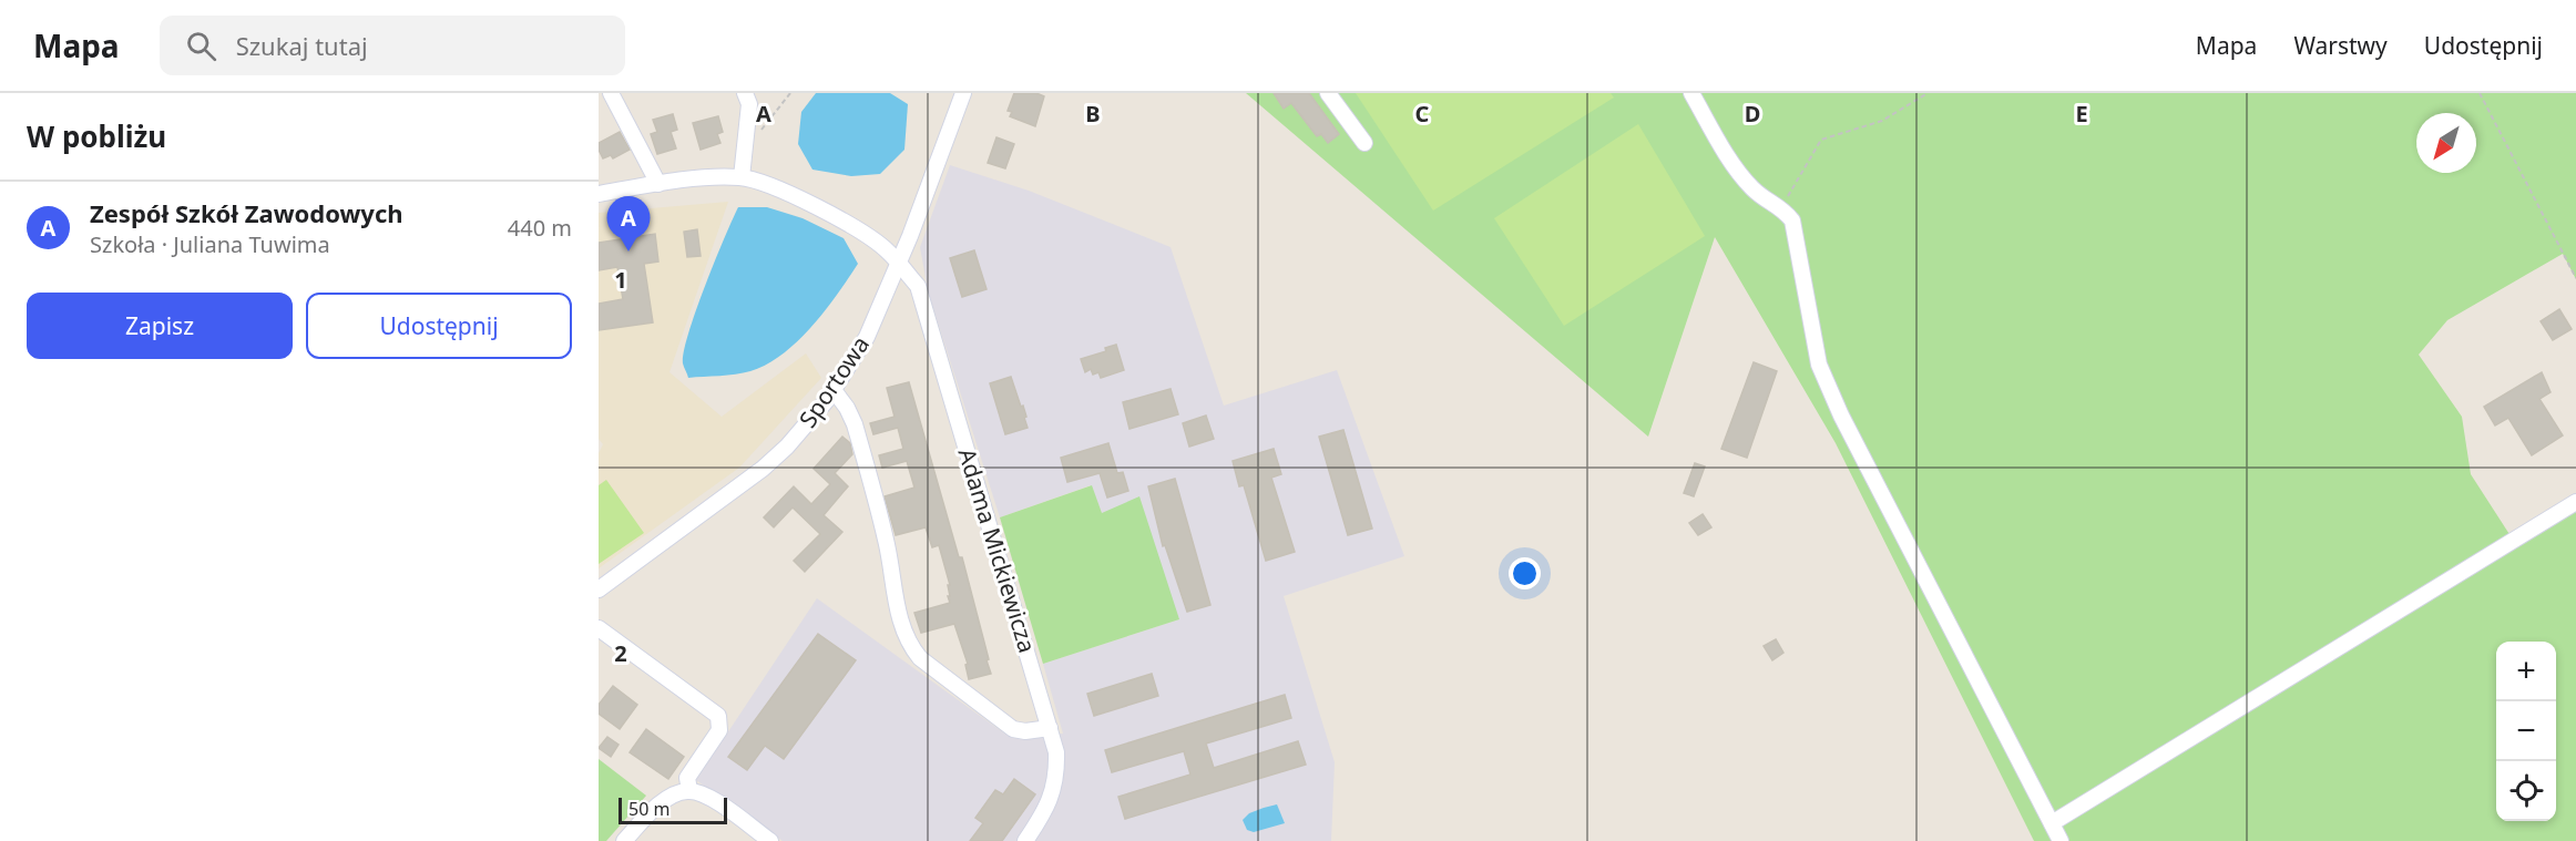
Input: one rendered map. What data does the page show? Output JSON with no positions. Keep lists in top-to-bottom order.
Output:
{
  "streets": {
    "street": ["Sportowa", "Adama Mickiewicza"]
  },
  "crossings": [
    ["Sportowa", "Adama Mickiewicza"]
  ],
  "scale_bar": "50 m",
  "north": "bottom left",
  "page": {
    "header": "Mapa",
    "search": "Szukaj tutaj",
    "nav": ["Mapa", "Warstwy", "Udostępnij"],
    "heading": "W pobliżu",
    "list": [
      {
        "mark": "A",
        "name": "Zespół Szkół Zawodowych",
        "note": "Szkoła · Juliana Tuwima",
        "value": "440 m"
      }
    ],
    "pins": "A",
    "buttons": ["Zapisz", "Udostępnij"],
    "map_buttons": ["+", "−"],
    "scale": "50 m"
  },
  "grid": {
    "columns": [
      "A",
      "B",
      "C",
      "D",
      "E"
    ],
    "rows": ["1", "2"]
  }
}
